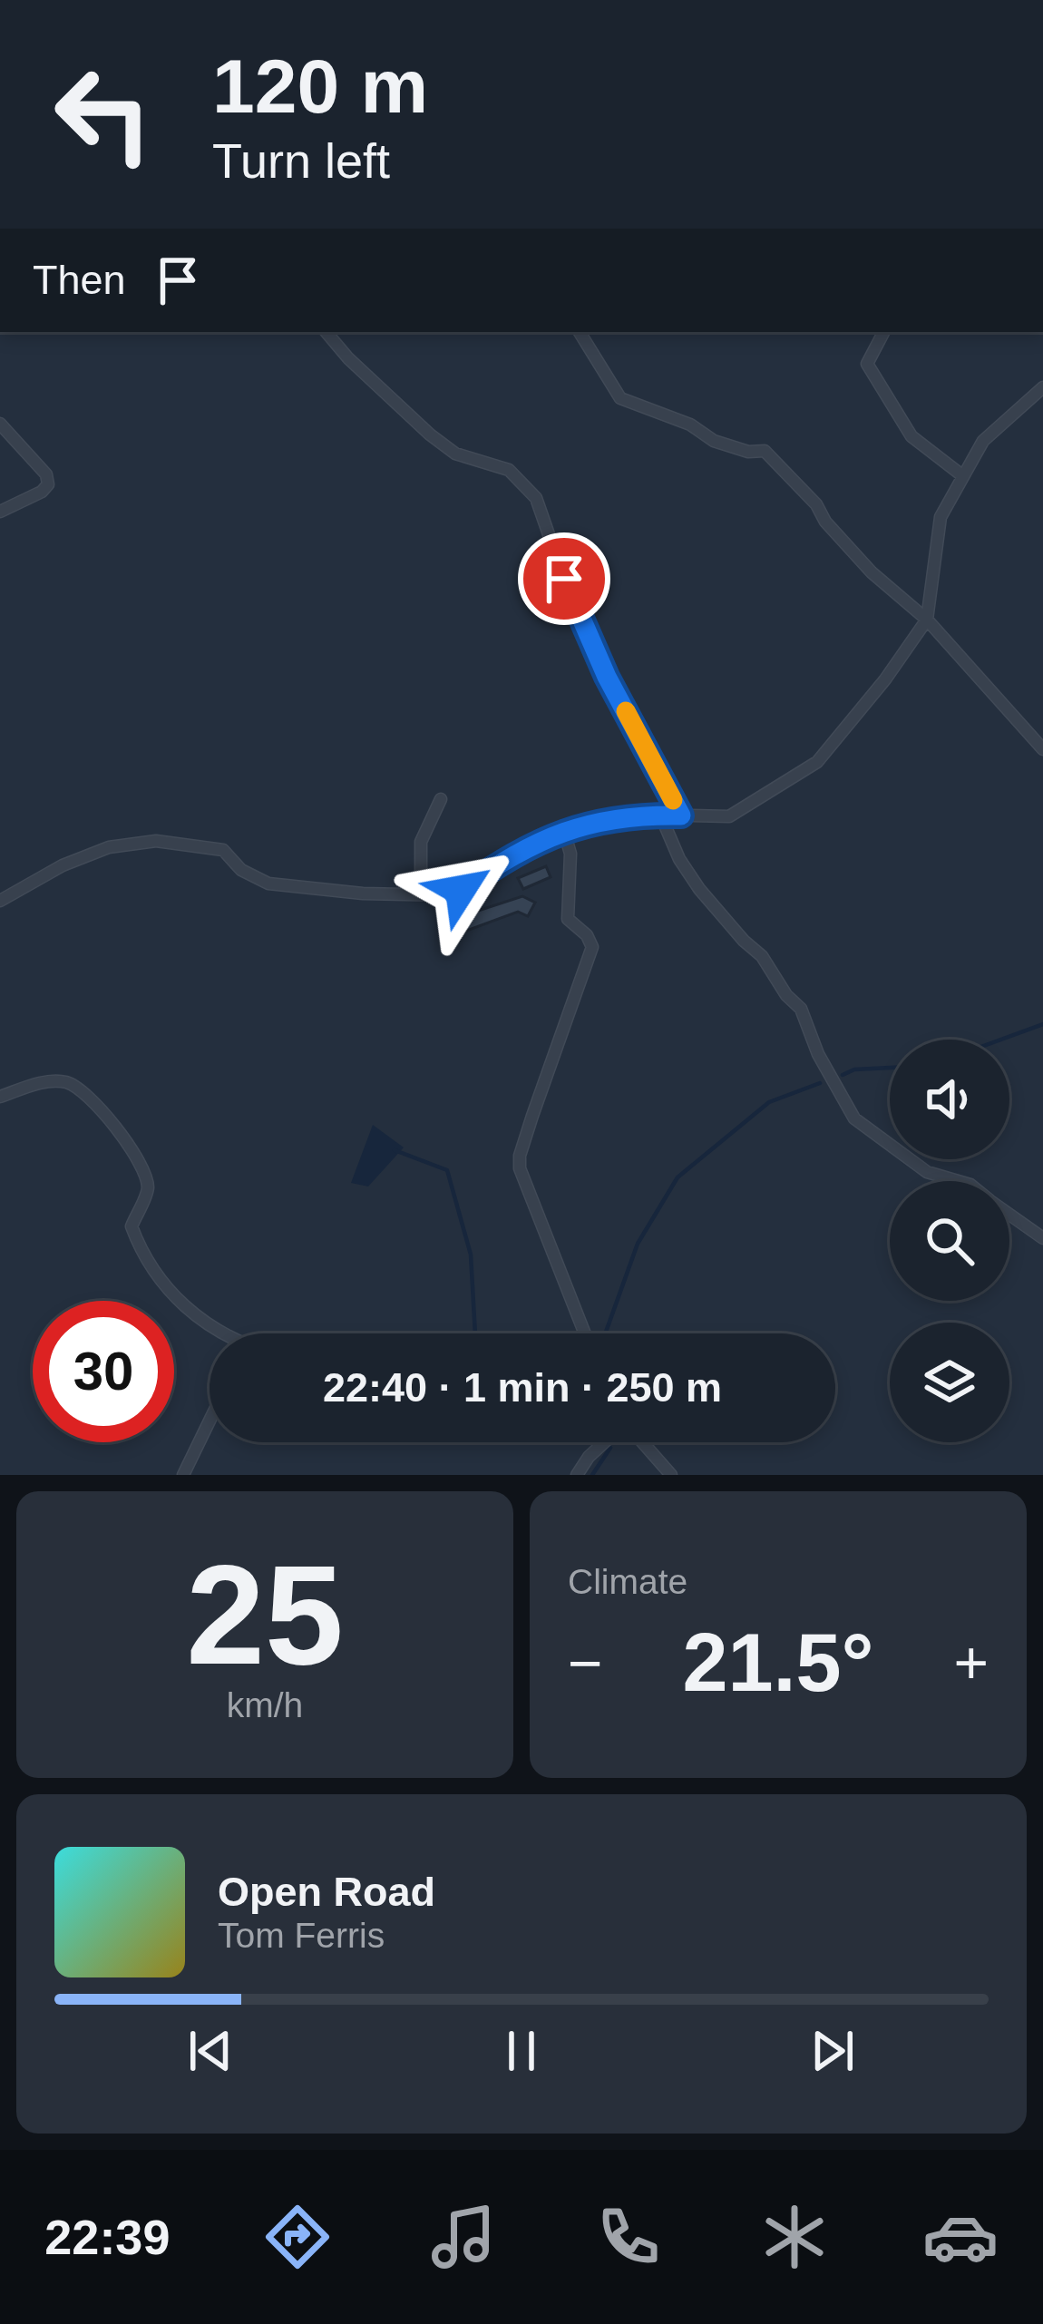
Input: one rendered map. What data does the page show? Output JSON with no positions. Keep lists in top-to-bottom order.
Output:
{
  "page": {
    "turn": ["120 m", "Turn left"],
    "then": "Then",
    "limit": "30",
    "trip": "22:40 · 1 min · 250 m",
    "tile": [
      ["25", "km/h"],
      "Climate"
    ],
    "heat": ["−", "21.5°", "+"],
    "song": ["Open Road", "Tom Ferris"],
    "tabs": "22:39"
  }
}
